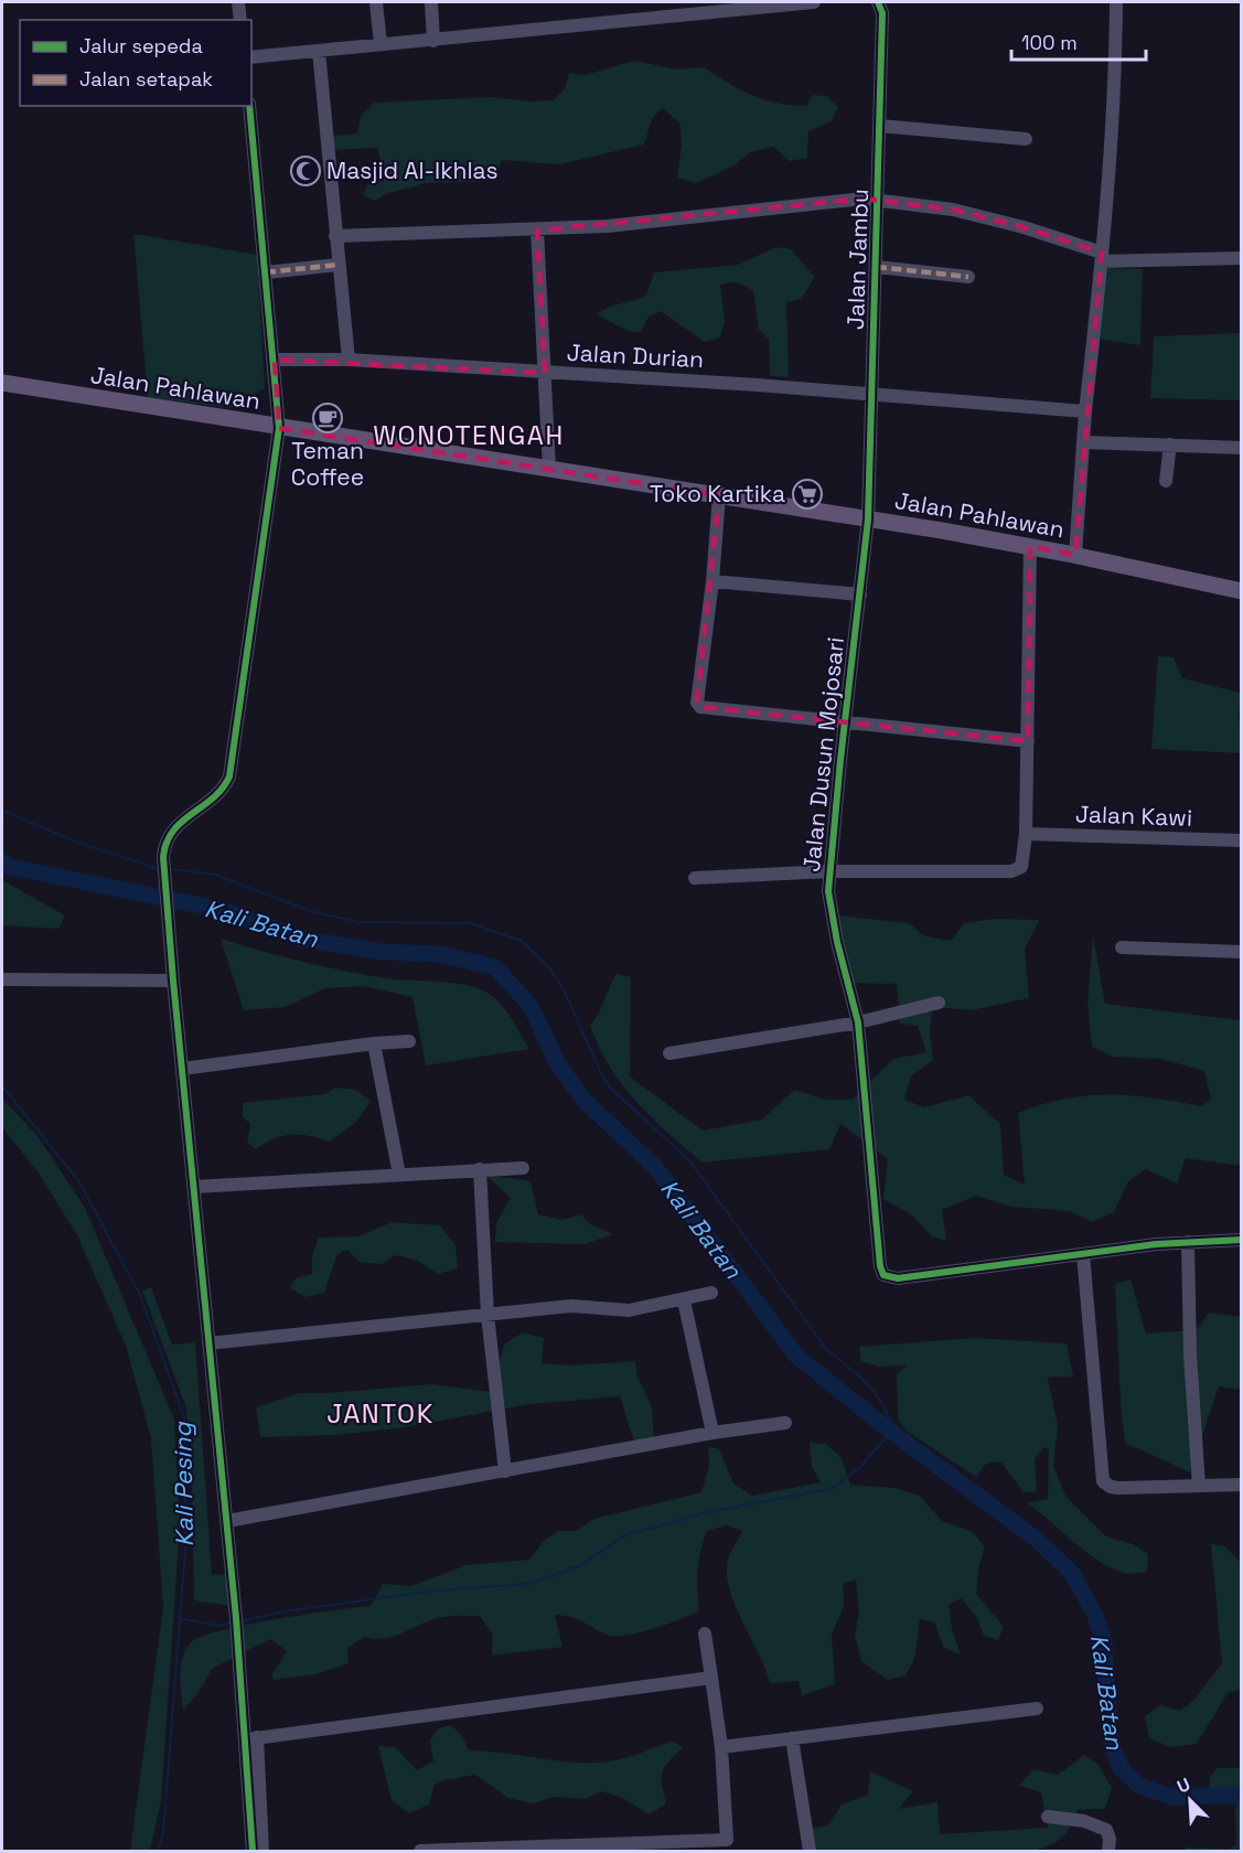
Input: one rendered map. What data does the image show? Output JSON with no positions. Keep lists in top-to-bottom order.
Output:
{
  "streets": {
    "main road": ["Jalan Pahlawan"],
    "street": [
      "Jalan Jambu",
      "Jalan Durian",
      "Jalan Dusun Mojosari",
      "Jalan Kawi"
    ]
  },
  "crossings": [
    ["Jalan Jambu", "Jalan Durian"],
    ["Jalan Jambu", "Jalan Pahlawan"],
    ["Jalan Jambu", "Jalan Dusun Mojosari"],
    ["Jalan Pahlawan", "Jalan Dusun Mojosari"]
  ],
  "districts": ["WONOTENGAH", "JANTOK"],
  "water": ["Kali Batan", "Kali Pesing"],
  "places": {
    "mosque": ["Masjid Al-Ikhlas"],
    "cafe": ["Teman Coffee"],
    "supermarket": ["Toko Kartika"]
  },
  "legend": ["Jalur sepeda", "Jalan setapak"],
  "scale_bar": "100 m",
  "north": "top left"
}
